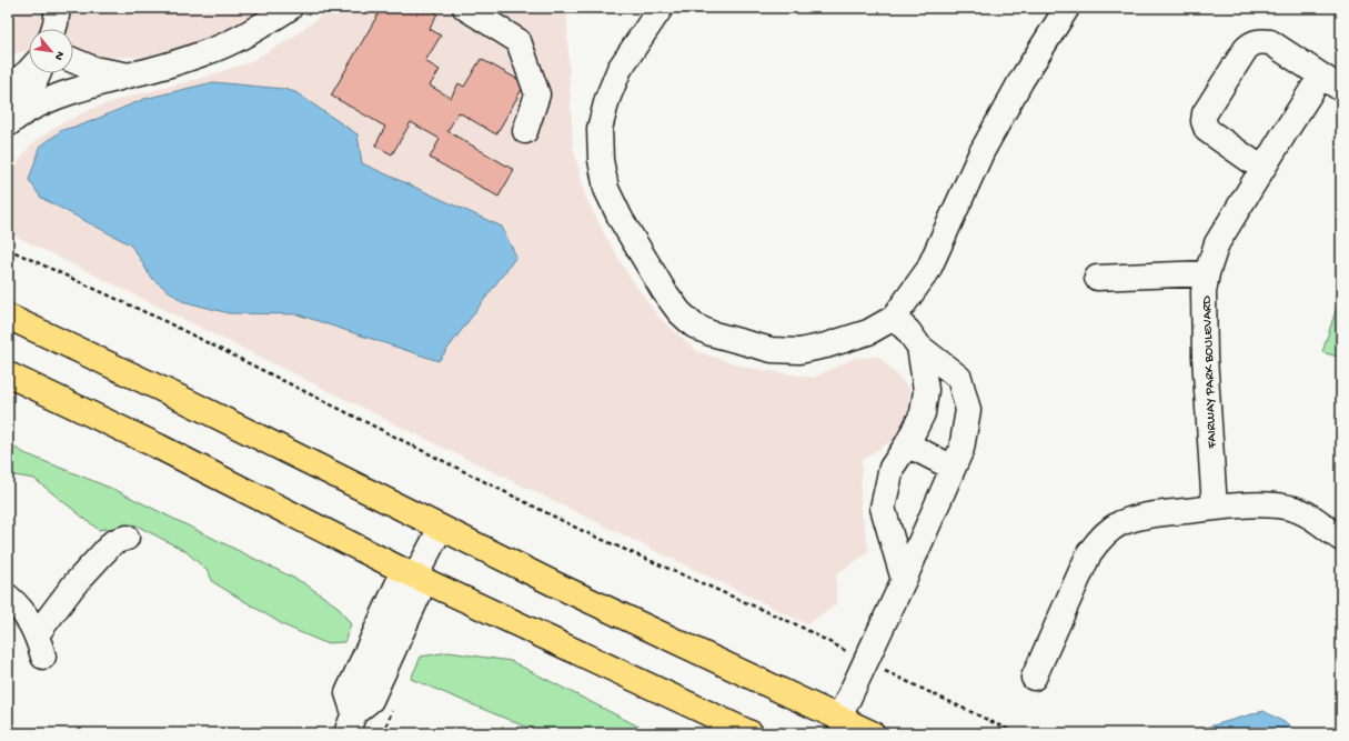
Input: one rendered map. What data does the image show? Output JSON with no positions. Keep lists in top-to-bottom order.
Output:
{
  "streets": {
    "street": ["FAIRWAY PARK BOULEVARD"]
  },
  "north": "bottom right"
}
